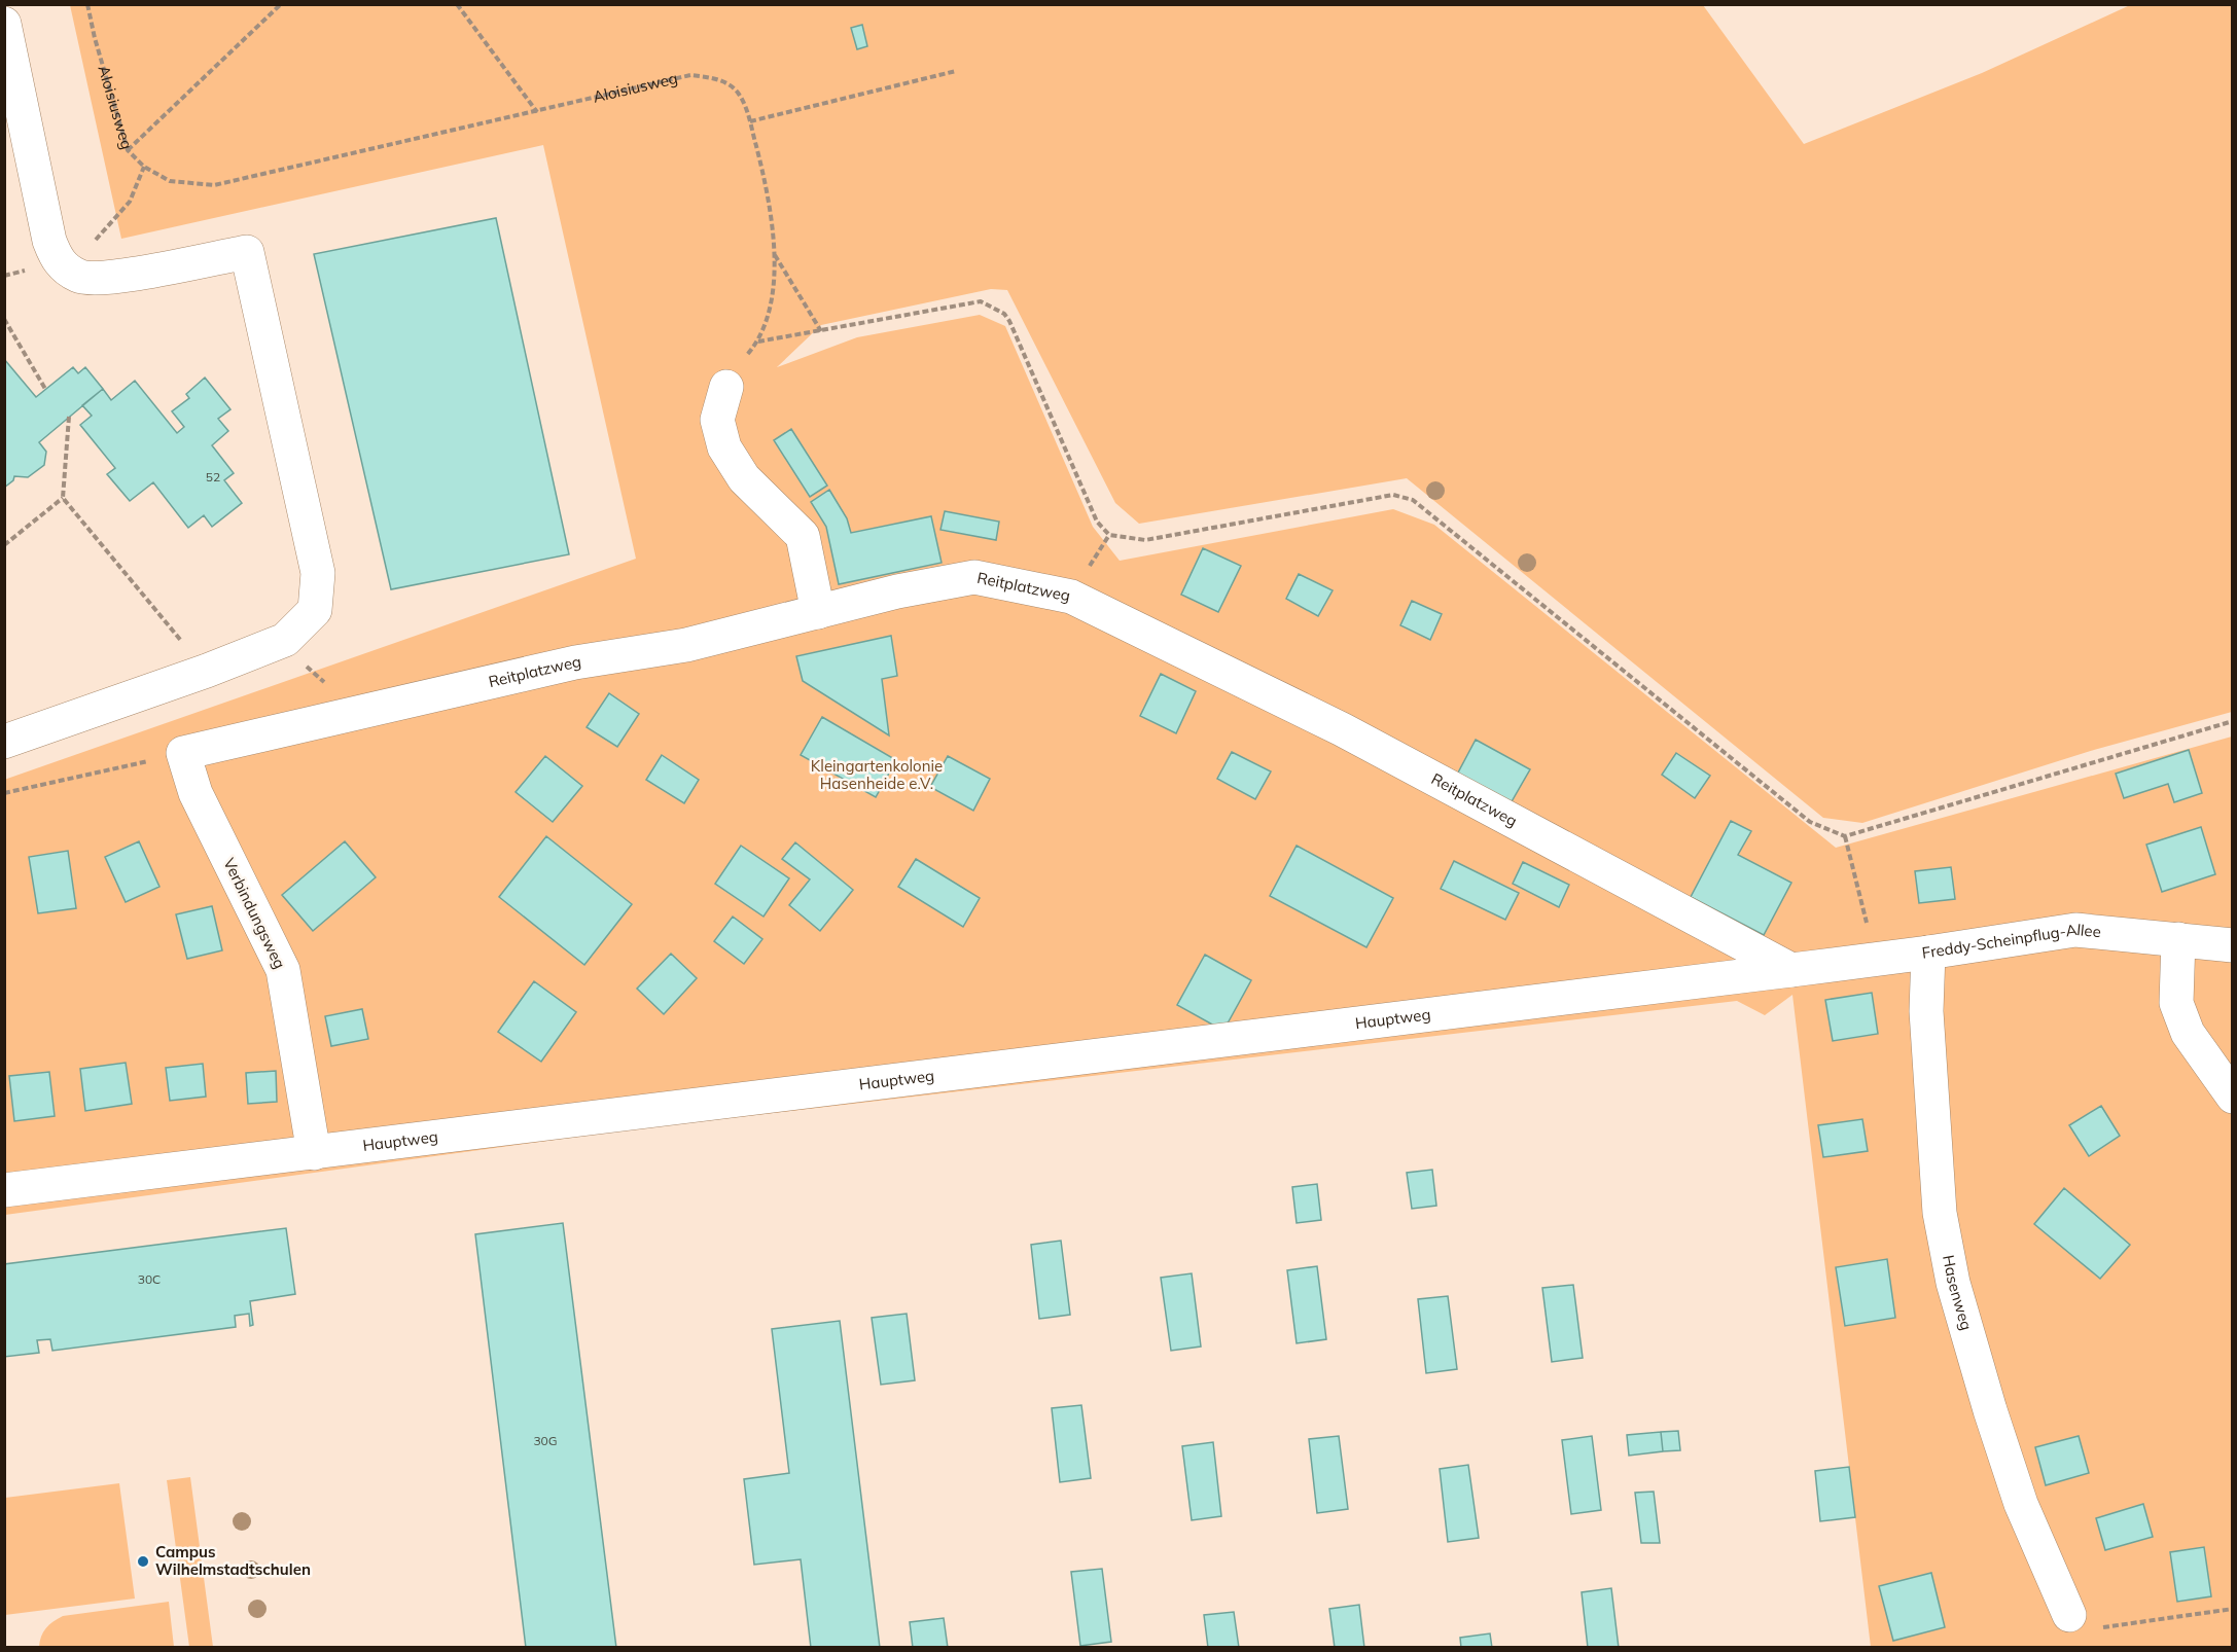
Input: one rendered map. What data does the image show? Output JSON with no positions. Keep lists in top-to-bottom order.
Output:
{
  "streets": {
    "lane": [
      "Reitplatzweg",
      "Verbindungsweg",
      "Freddy-Scheinpflug-Allee",
      "Hauptweg",
      "Hasenweg"
    ],
    "path": ["Aloisiusweg"]
  },
  "crossings": [
    ["Reitplatzweg", "Verbindungsweg"],
    ["Reitplatzweg", "Freddy-Scheinpflug-Allee"],
    ["Reitplatzweg", "Hauptweg"],
    ["Verbindungsweg", "Hauptweg"],
    ["Freddy-Scheinpflug-Allee", "Hauptweg"],
    ["Freddy-Scheinpflug-Allee", "Hasenweg"]
  ],
  "parks": ["Kleingartenkolonie Hasenheide e.V."],
  "places": ["Campus Wilhelmstadtschulen"],
  "house_numbers": ["52", "30C", "30G"]
}
